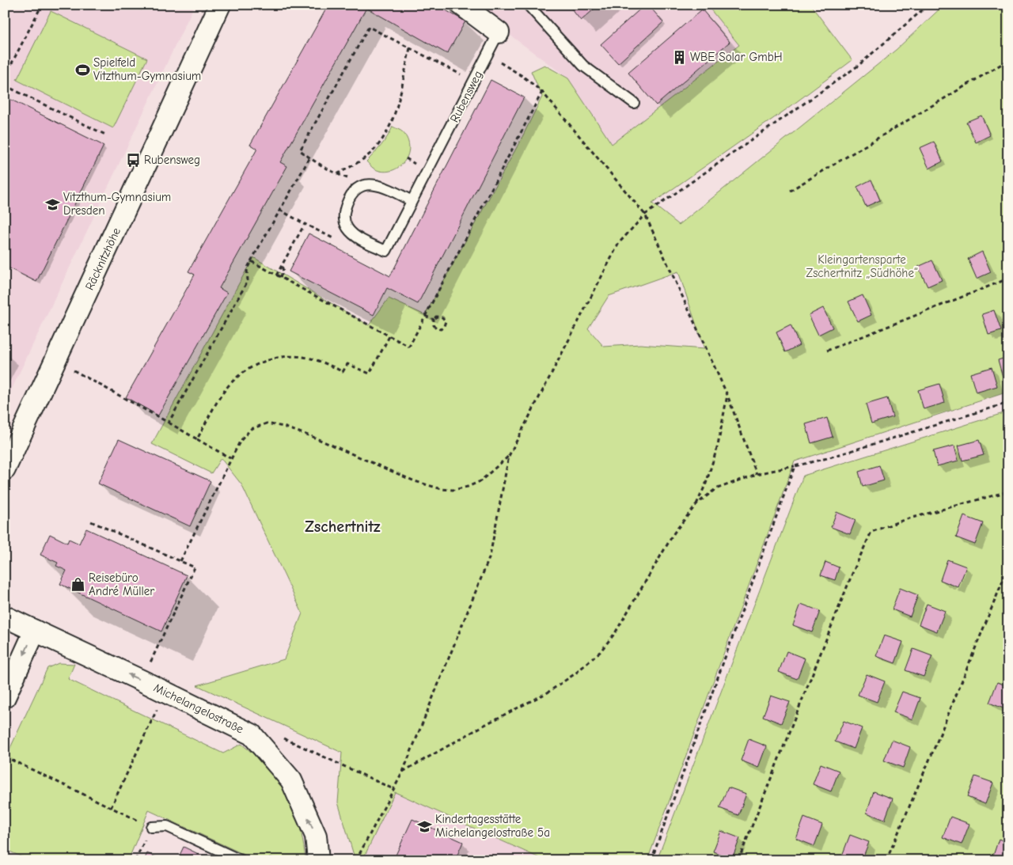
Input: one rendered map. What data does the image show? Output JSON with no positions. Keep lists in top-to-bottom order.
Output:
{
  "streets": {
    "street": ["Rubensweg", "Räcknitzhöhe", "Michelangelostraße"]
  },
  "one_way": ["Michelangelostraße"],
  "districts": ["Zschertnitz"],
  "parks": ["Kleingartensparte Zschertnitz „Südhöhe“"],
  "places": {
    "building": ["WBE Solar GmbH"],
    "sports": ["Spielfeld Vitzthum-Gymnasium"],
    "bus stop": ["Rubensweg"],
    "school or university": ["Vitzthum-Gymnasium Dresden", "Kindertagesstätte Michelangelostraße 5a"],
    "shop": ["Reisebüro André Müller"]
  }
}
